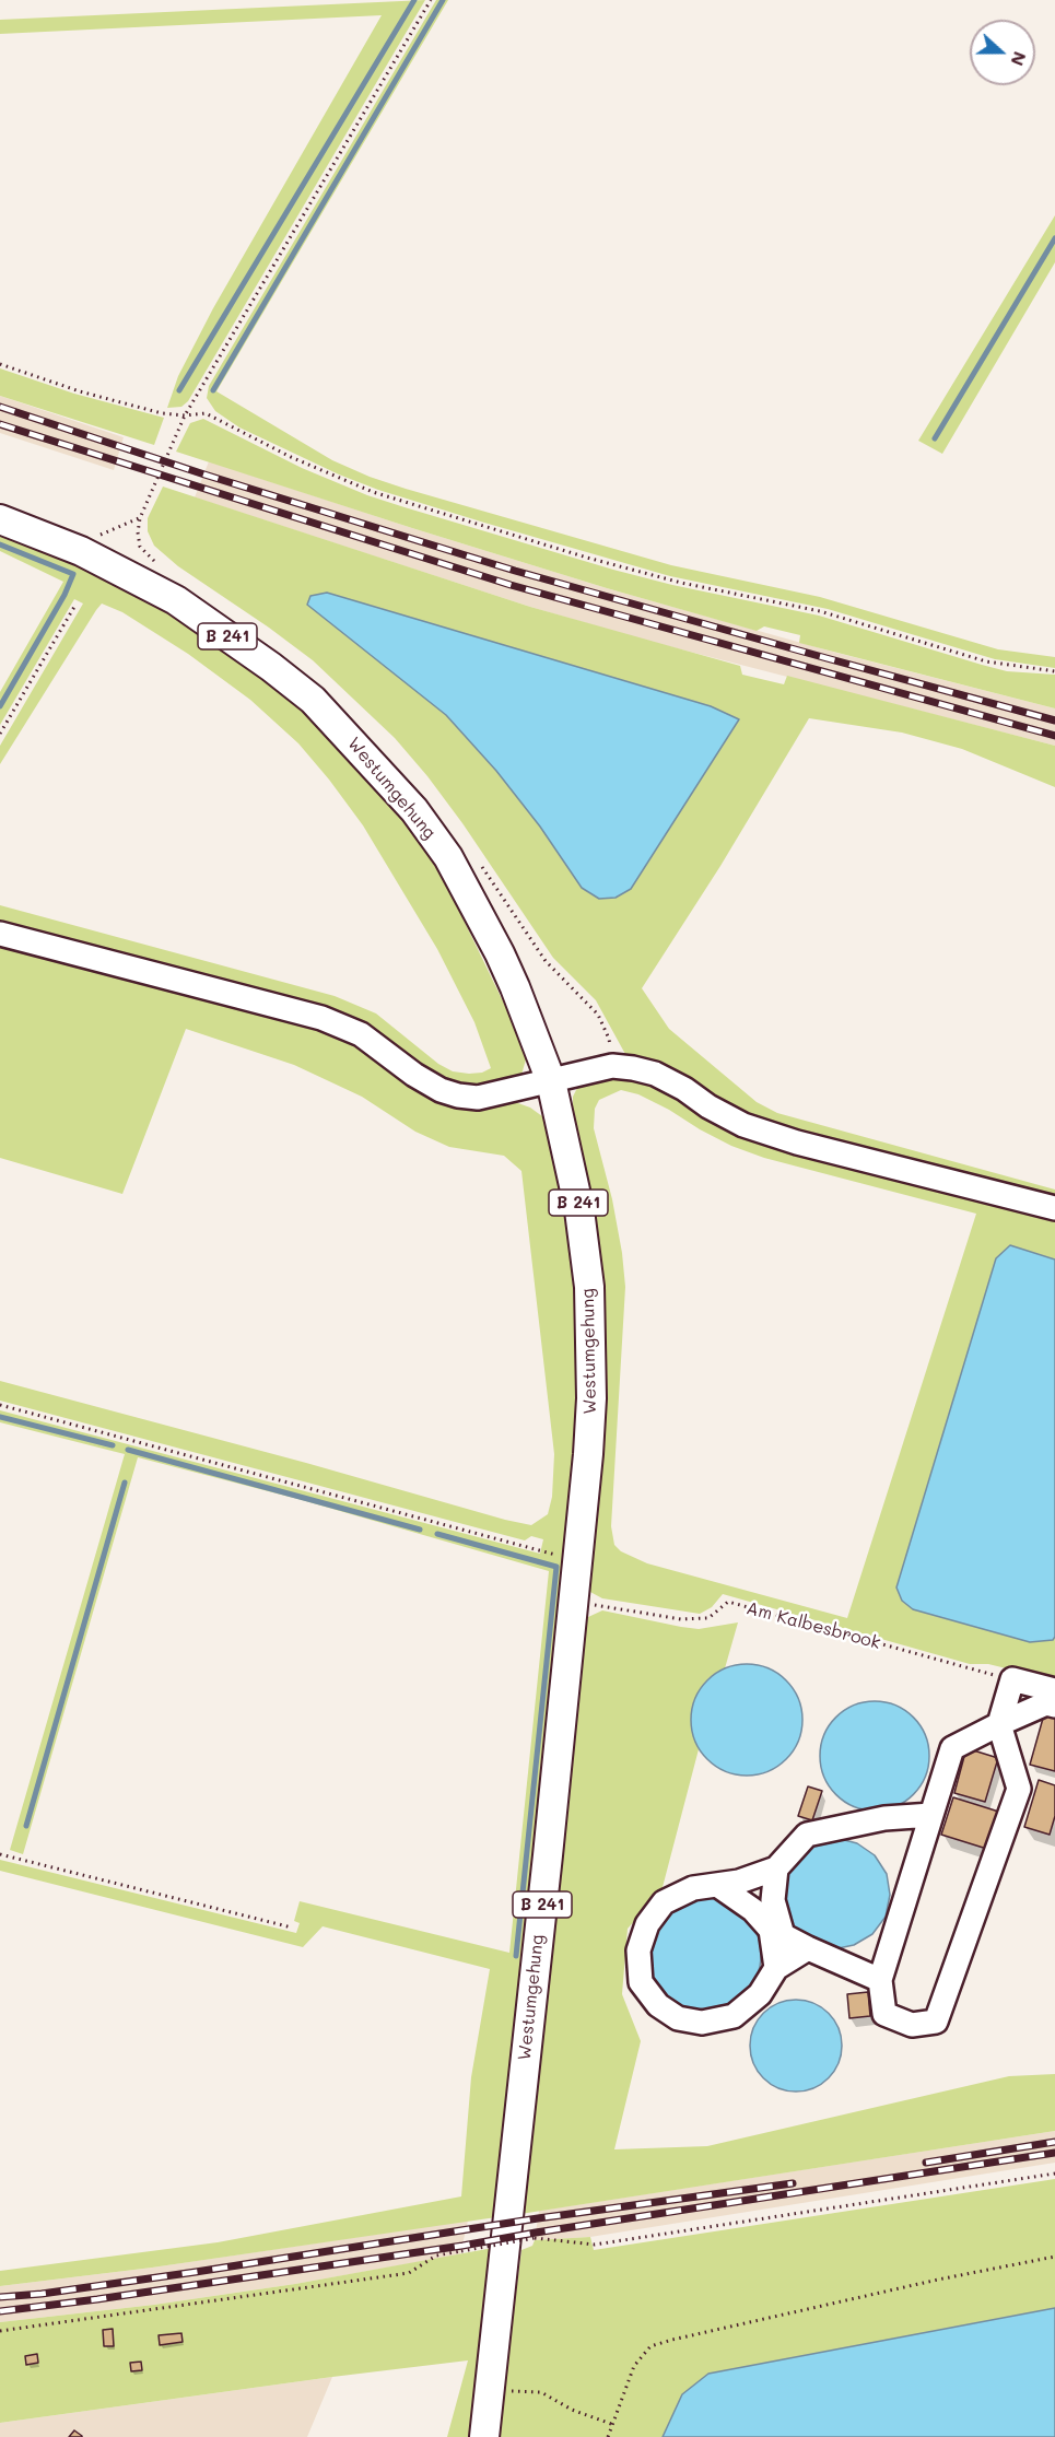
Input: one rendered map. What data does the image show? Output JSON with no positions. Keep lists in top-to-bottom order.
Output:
{
  "streets": {
    "main road": ["B 241", "Westumgehung"],
    "path": ["Am Kalbesbrook"]
  },
  "crossings": [
    ["Westumgehung", "Am Kalbesbrook"]
  ],
  "north": "right"
}
